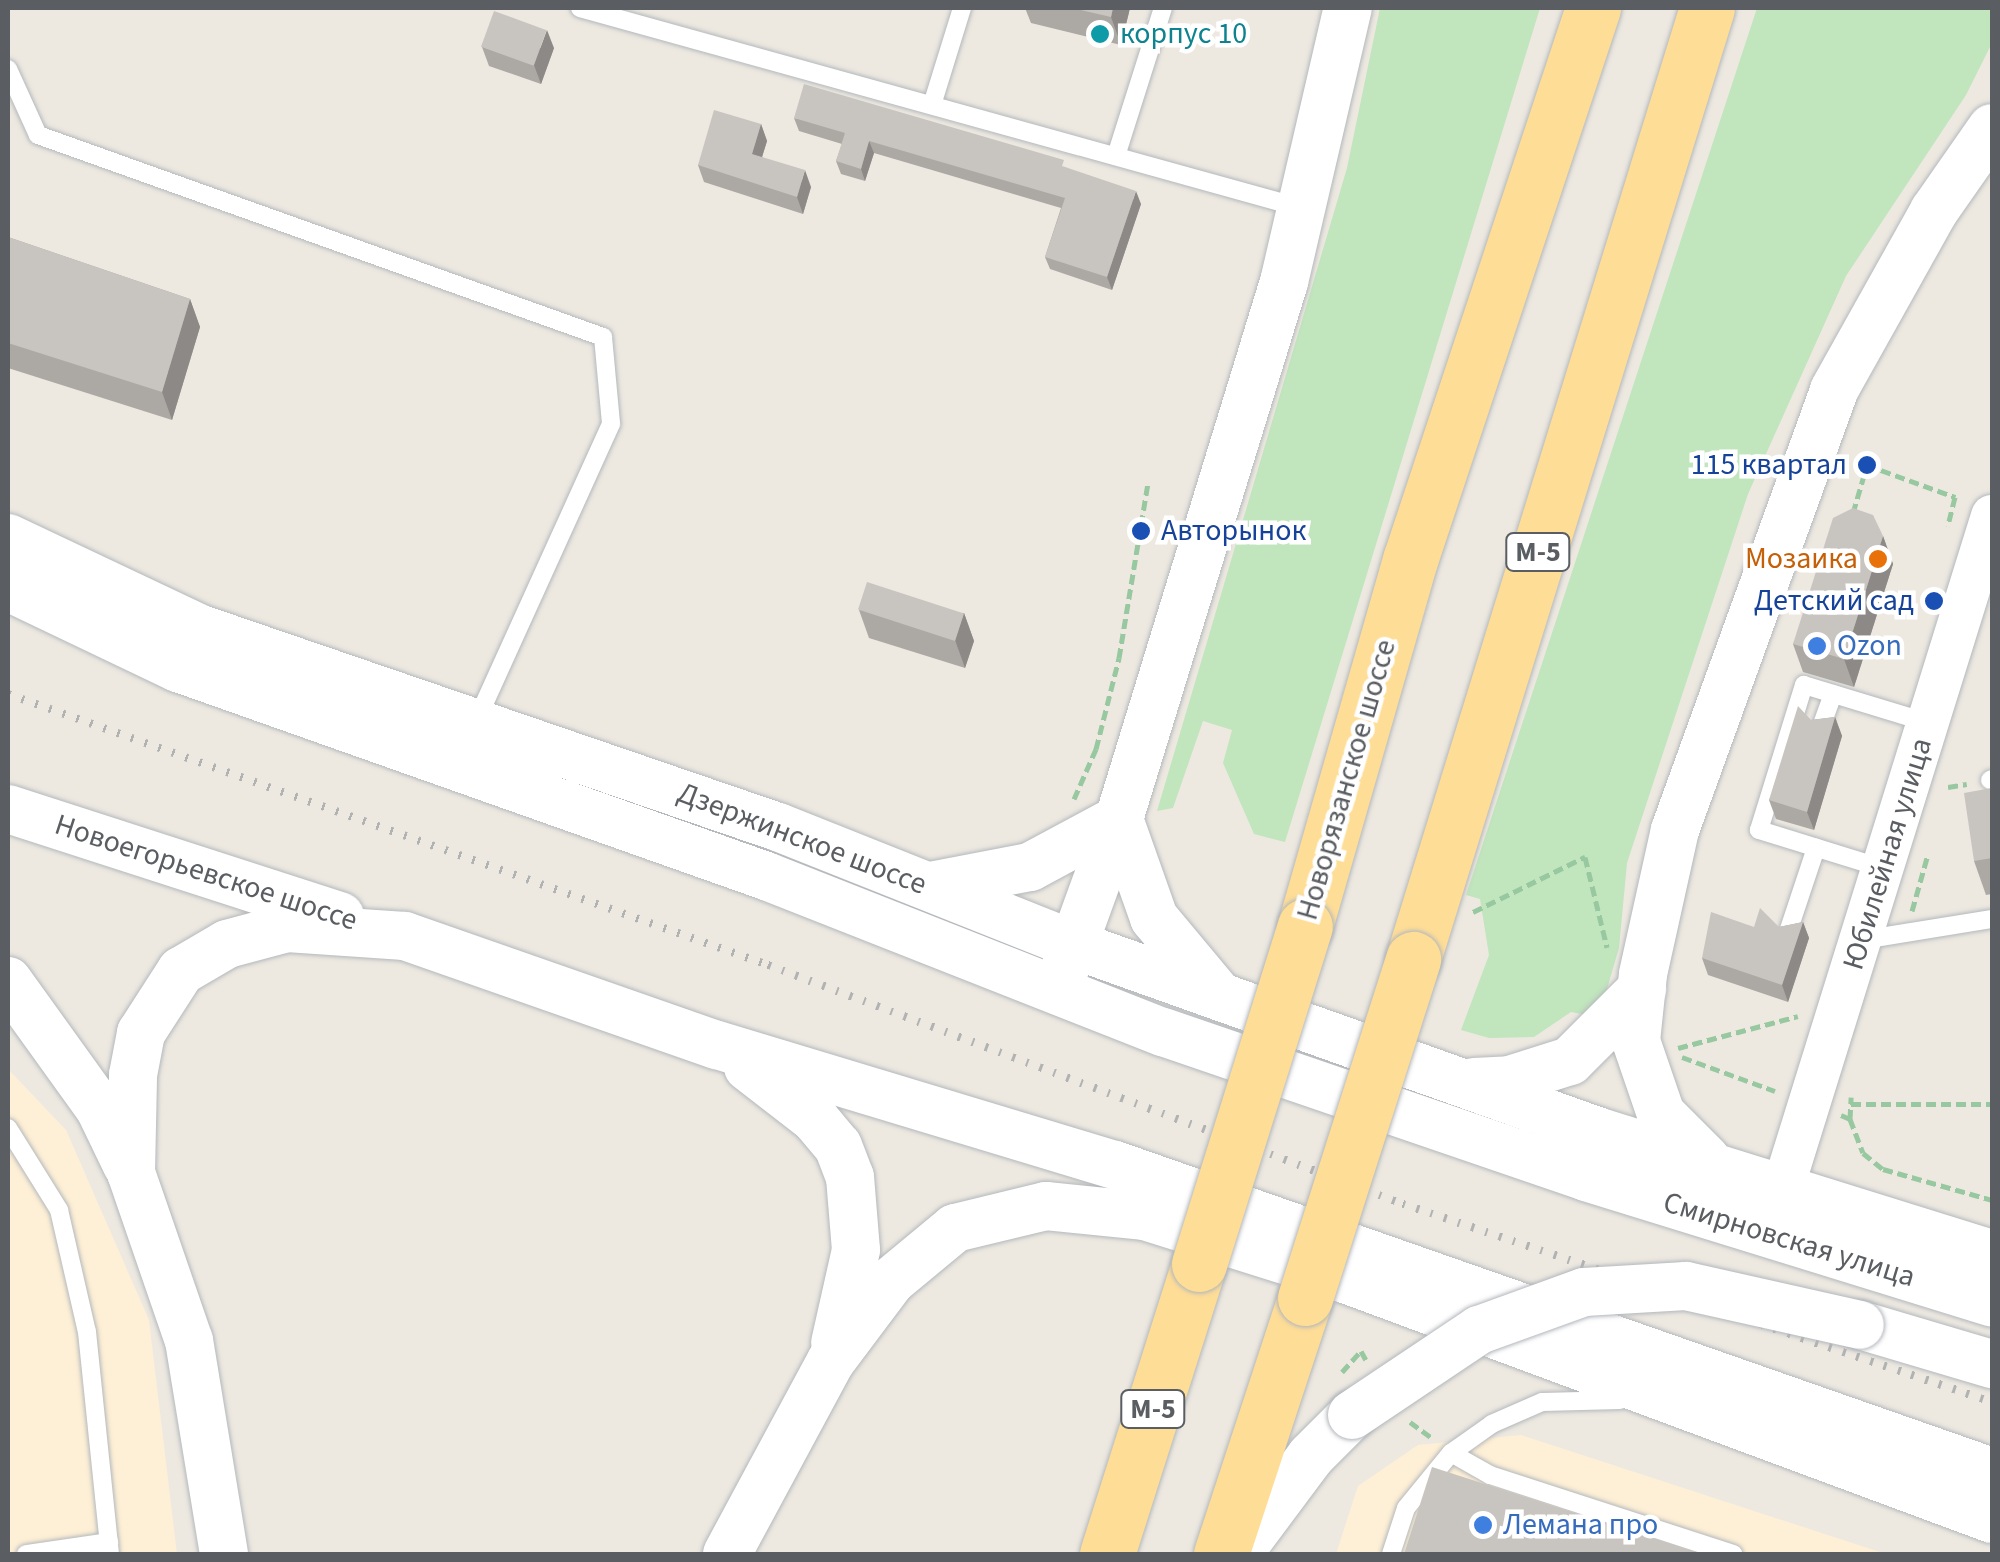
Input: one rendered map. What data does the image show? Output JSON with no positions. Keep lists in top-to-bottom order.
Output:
{
  "streets": {
    "highway": ["М-5", "Новорязанское шоссе"],
    "main road": ["Дзержинское шоссе", "Новоегорьевское шоссе", "Смирновская улица"],
    "street": ["Юбилейная улица"]
  },
  "crossings": [
    ["Дзержинское шоссе", "Смирновская улица"],
    ["Юбилейная улица", "Смирновская улица"]
  ],
  "places": [
    "корпус 10",
    "115 квартал",
    "Авторынок",
    "Мозаика",
    "Детский сад",
    "Ozon",
    "Лемана про"
  ]
}
